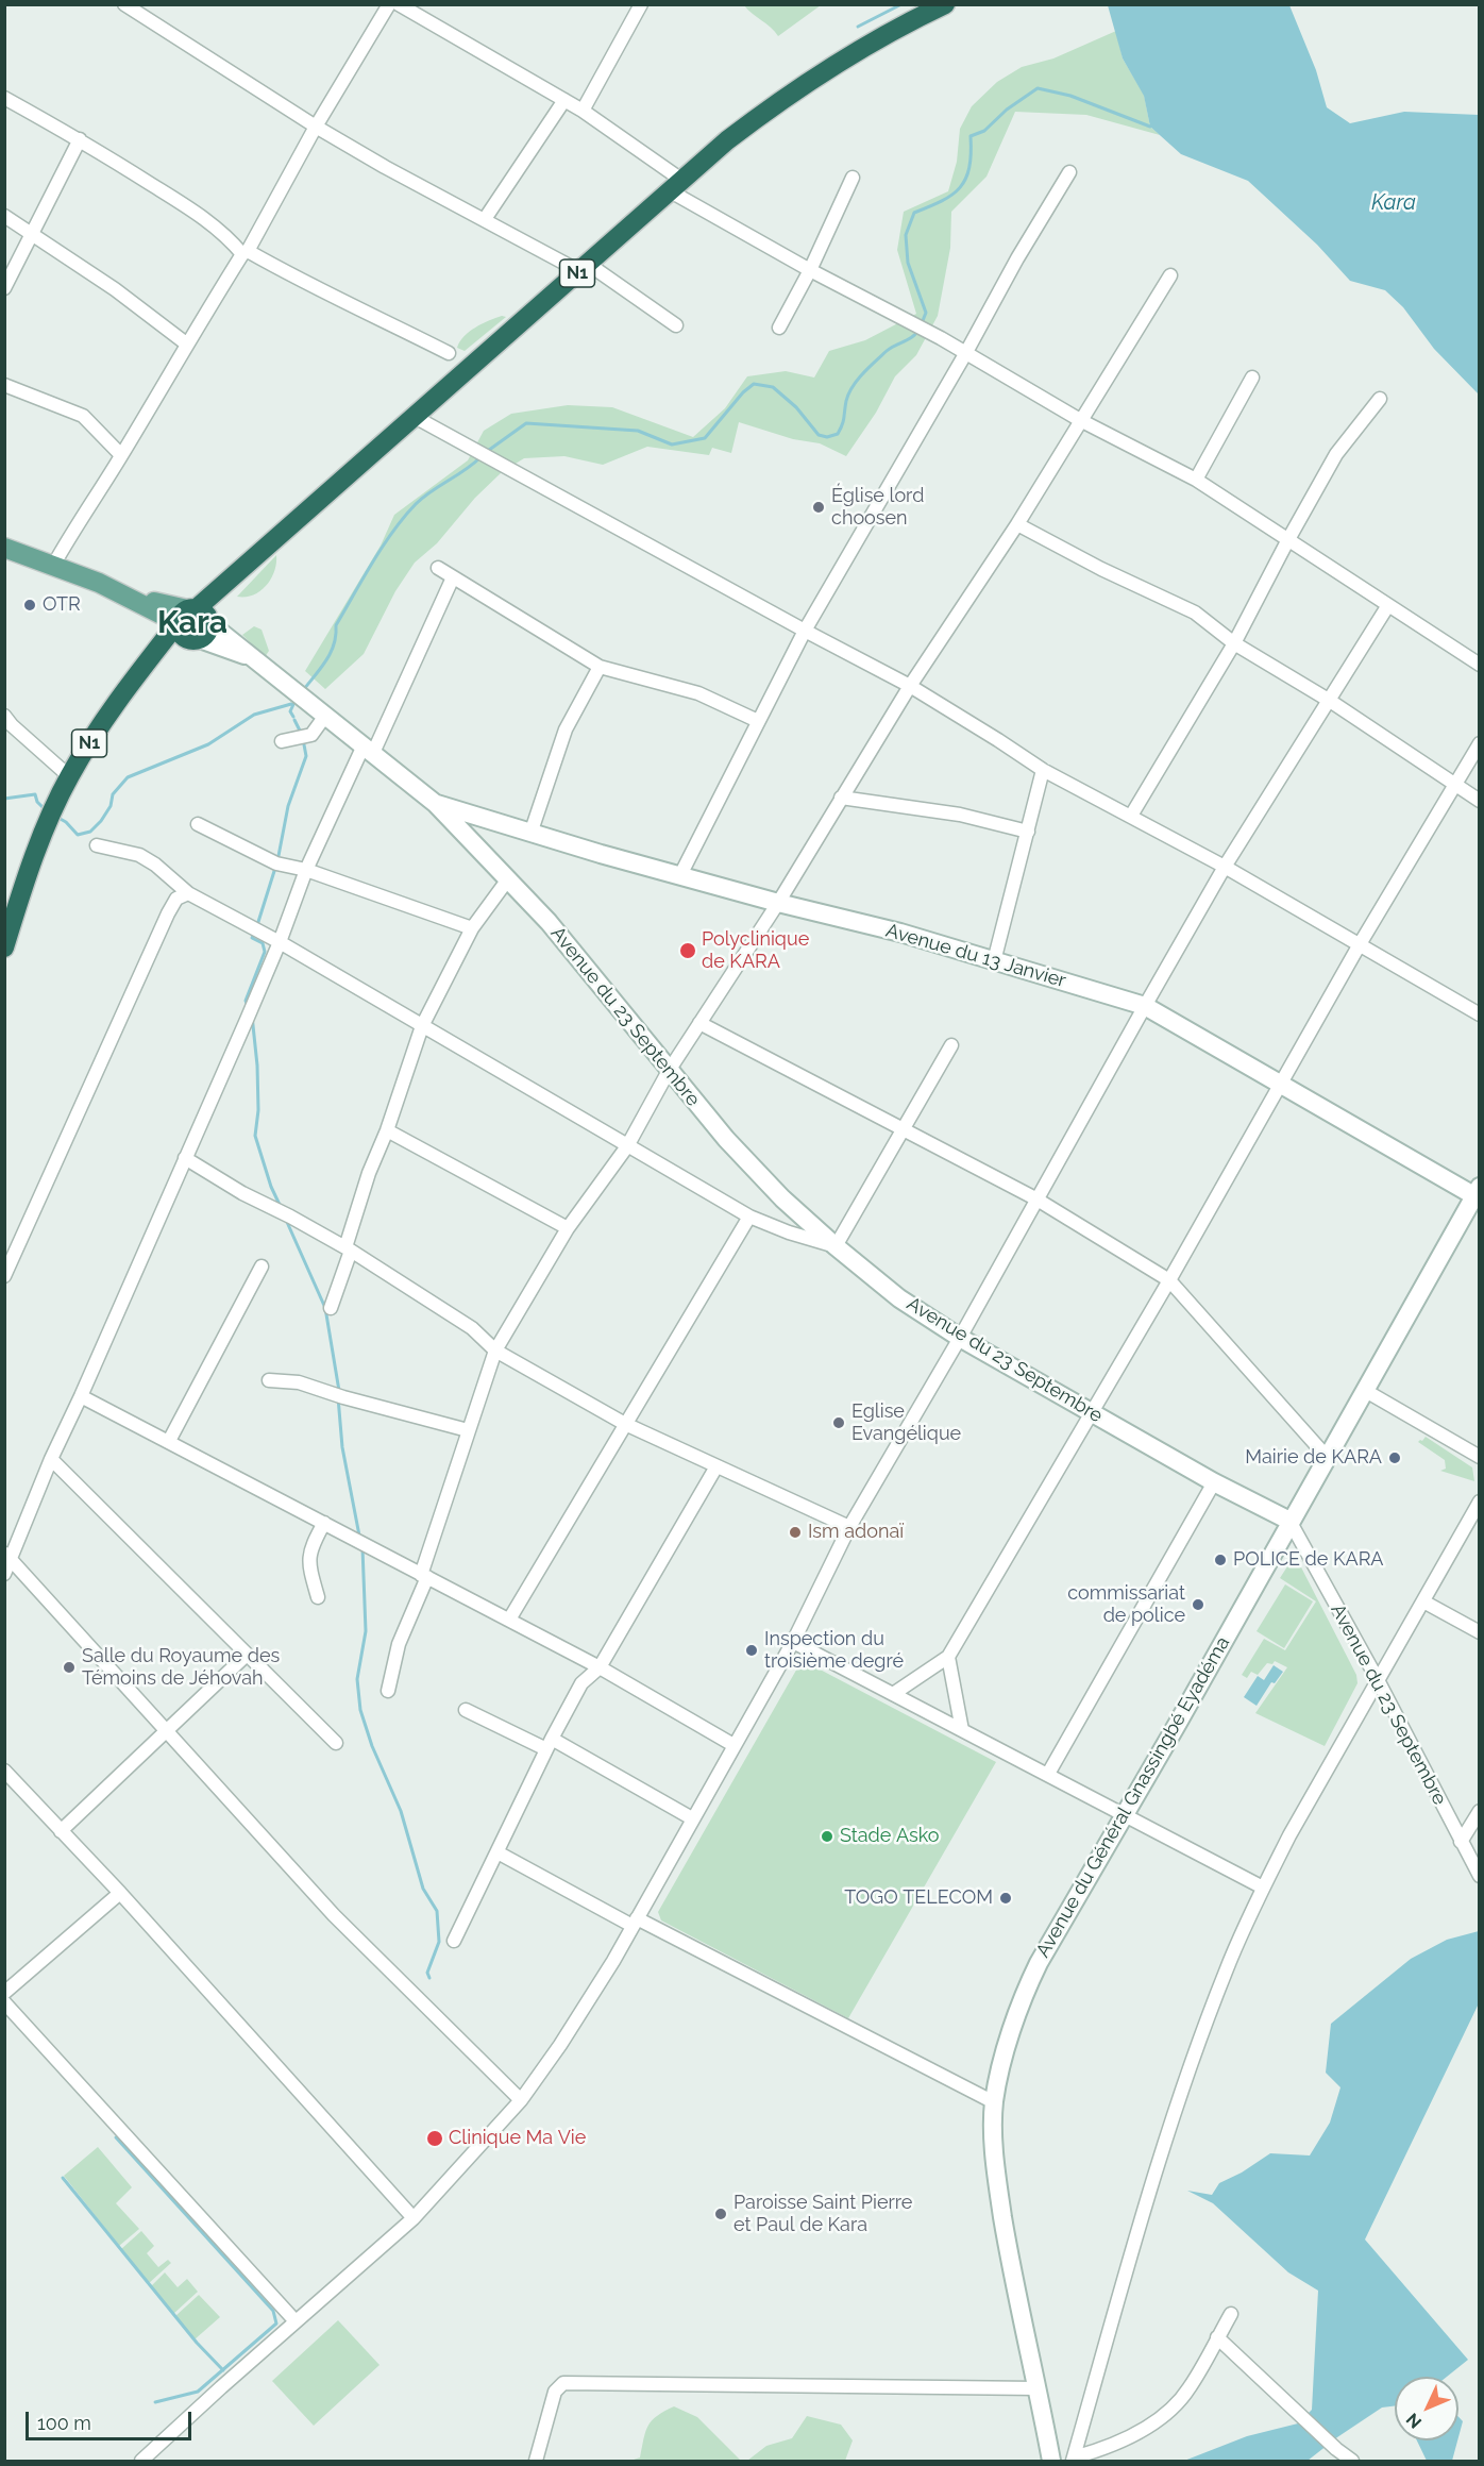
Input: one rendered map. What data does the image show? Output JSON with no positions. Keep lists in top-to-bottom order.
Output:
{
  "streets": {
    "highway": ["N1"],
    "main road": ["Avenue du 13 Janvier", "Avenue du 23 Septembre", "Avenue du Général Gnassingbé Eyadéma"]
  },
  "crossings": [
    ["N1", "Avenue du 23 Septembre"],
    ["Avenue du 13 Janvier", "Avenue du 23 Septembre"],
    ["Avenue du 13 Janvier", "Avenue du Général Gnassingbé Eyadéma"],
    ["Avenue du 23 Septembre", "Avenue du Général Gnassingbé Eyadéma"]
  ],
  "districts": ["Kara"],
  "water": ["Kara"],
  "places": [
    "Église lord choosen",
    "OTR",
    "Polyclinique de KARA",
    "Eglise Evangélique",
    "Mairie de KARA",
    "Ism adonaï",
    "POLICE de KARA",
    "commissariat de police",
    "Inspection du troisième degré",
    "Salle du Royaume des Témoins de Jéhovah",
    "Stade Asko",
    "TOGO TELECOM",
    "Clinique Ma Vie",
    "Paroisse Saint Pierre et Paul de Kara"
  ],
  "scale_bar": "100 m",
  "north": "bottom left"
}
